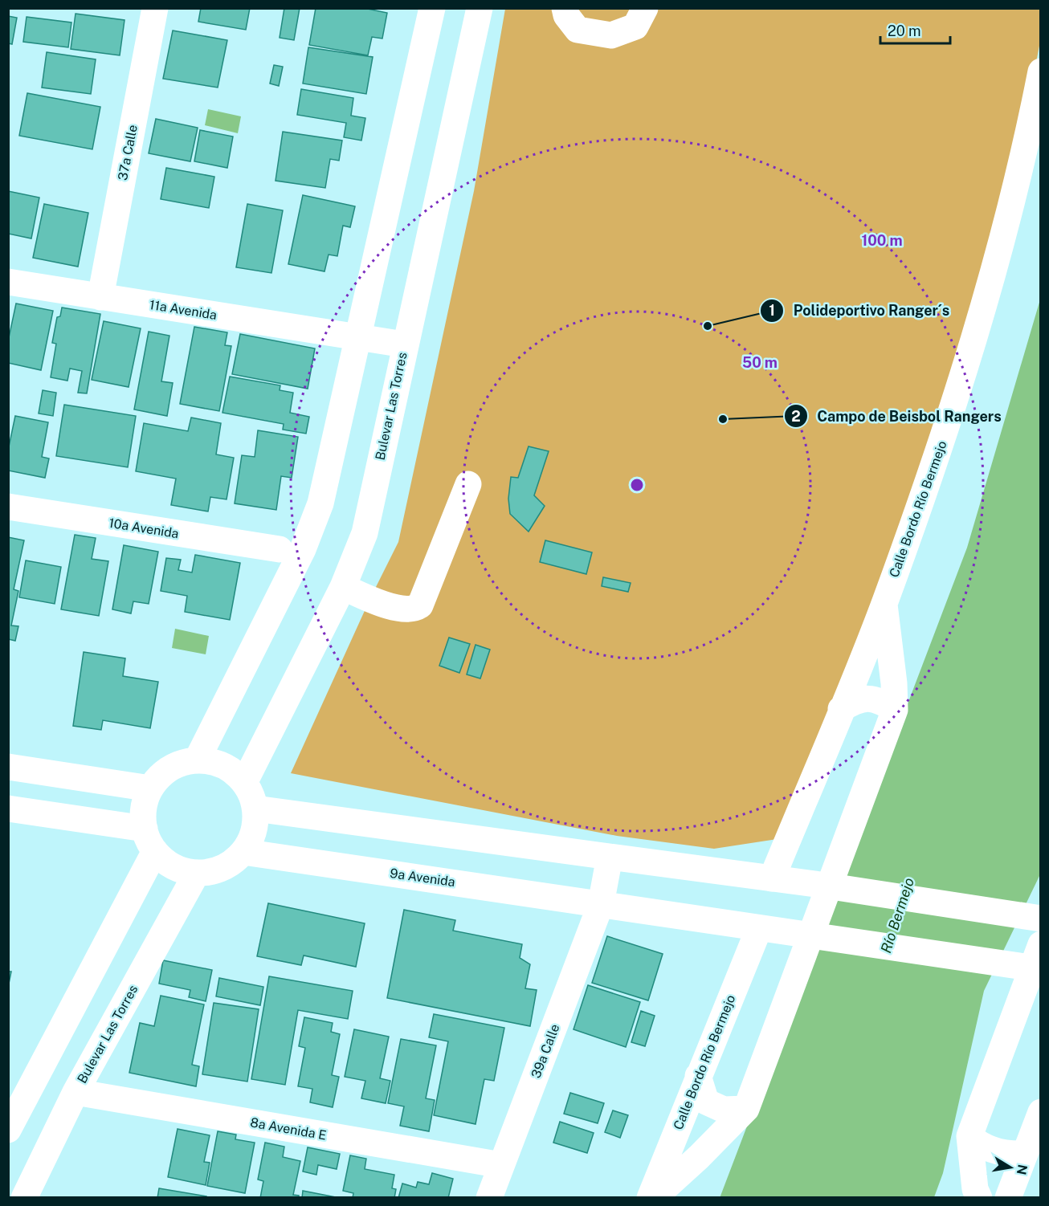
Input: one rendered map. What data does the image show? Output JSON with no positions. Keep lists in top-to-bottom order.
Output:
{
  "streets": {
    "street": [
      "37a Calle",
      "11a Avenida",
      "Bulevar Las Torres",
      "Calle Bordo Río Bermejo",
      "10a Avenida",
      "9a Avenida",
      "39a Calle",
      "8a Avenida E"
    ]
  },
  "crossings": [
    ["37a Calle", "11a Avenida"],
    ["Bulevar Las Torres", "9a Avenida"],
    ["Bulevar Las Torres", "8a Avenida E"],
    ["Calle Bordo Río Bermejo", "9a Avenida"],
    ["9a Avenida", "39a Calle"],
    ["39a Calle", "8a Avenida E"]
  ],
  "water": ["Río Bermejo"],
  "places": ["Polideportivo Ranger´s", "Campo de Beisbol Rangers"],
  "scale_bar": "20 m",
  "north": "right",
  "rings": ["100 m", "50 m"]
}
